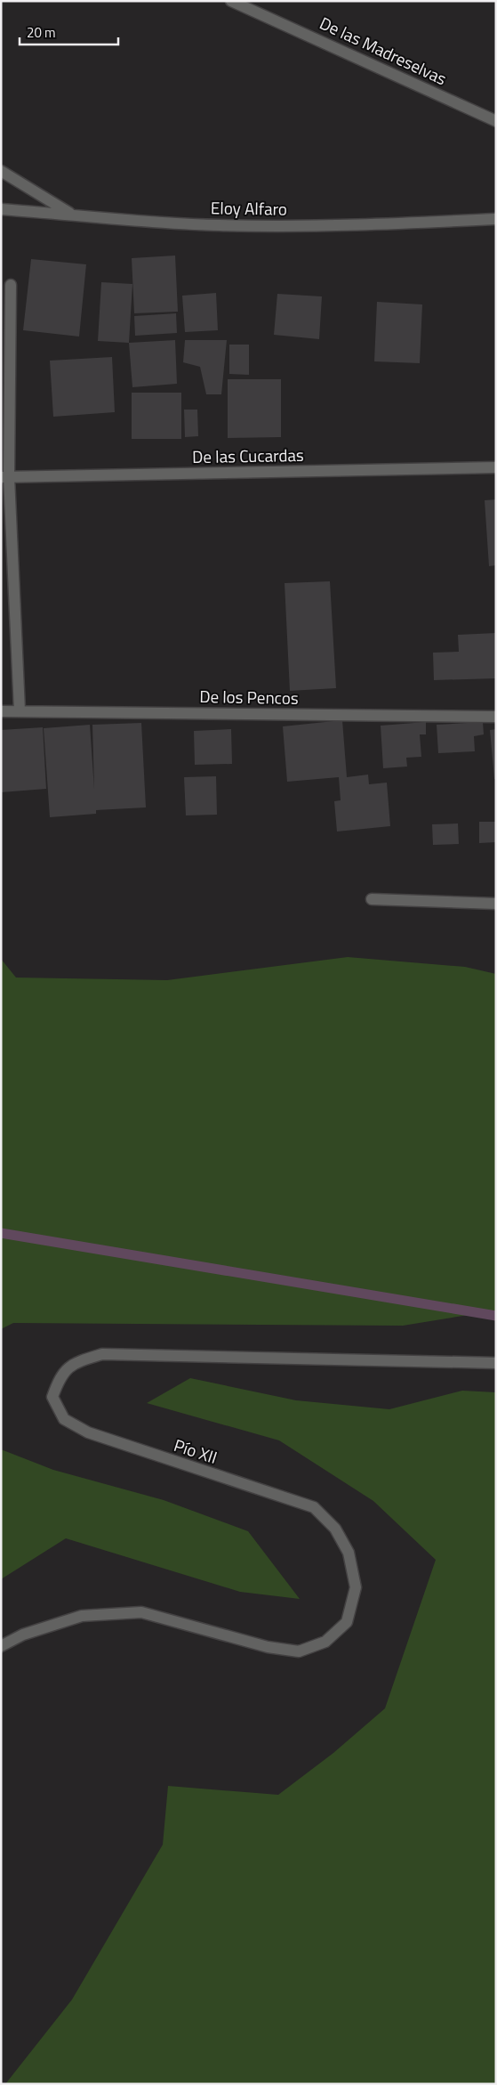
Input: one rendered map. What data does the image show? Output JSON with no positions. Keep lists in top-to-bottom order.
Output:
{
  "streets": {
    "street": [
      "De las Madreselvas",
      "Eloy Alfaro",
      "De las Cucardas",
      "De los Pencos",
      "Pío XII"
    ]
  },
  "scale_bar": "20 m"
}
